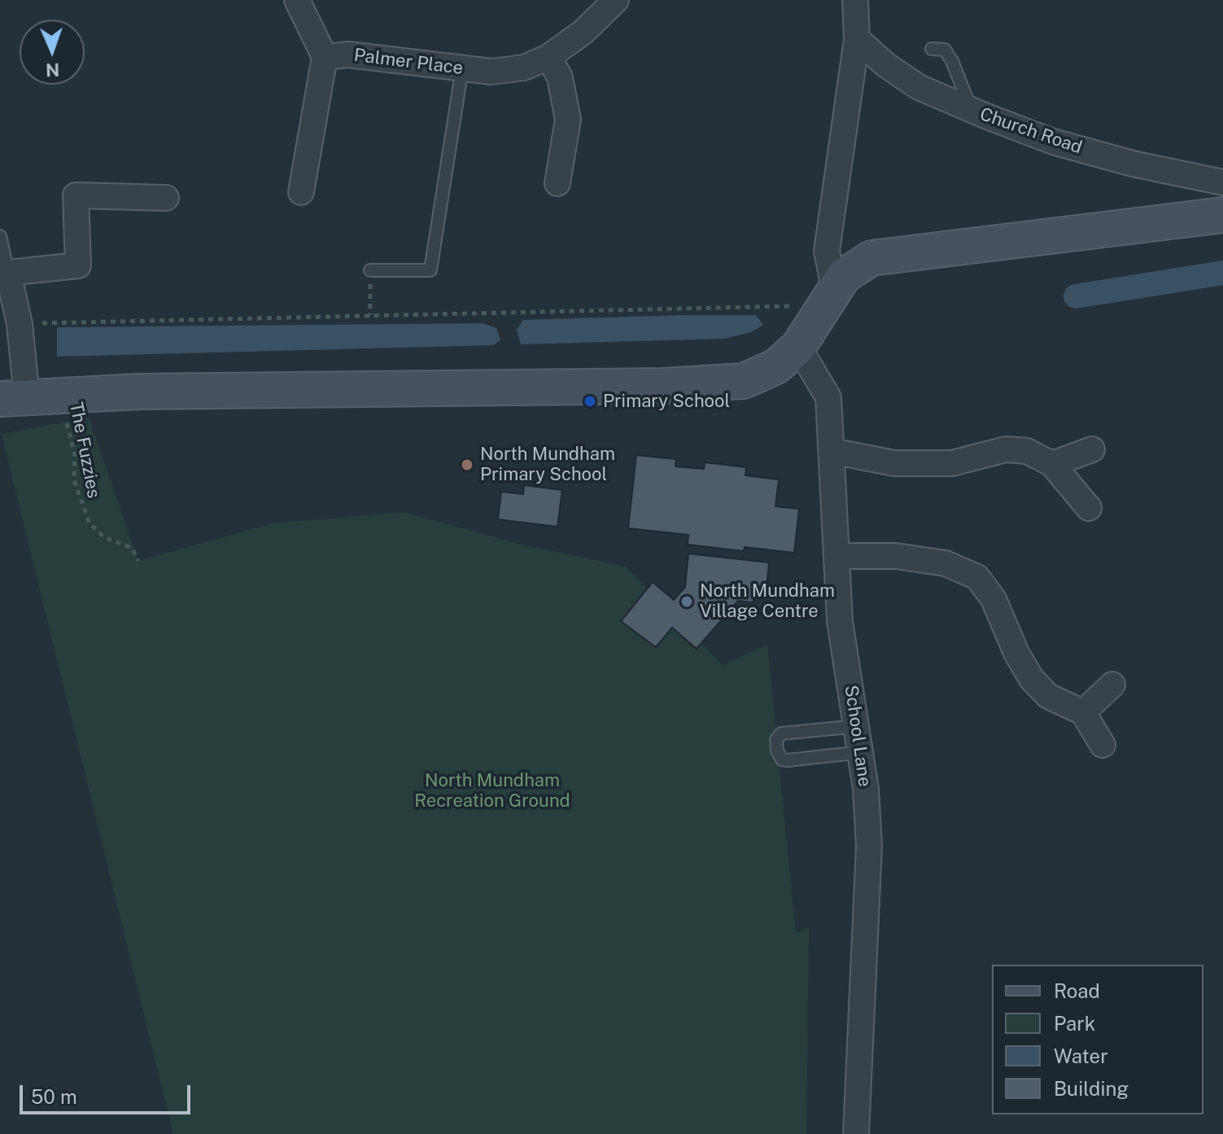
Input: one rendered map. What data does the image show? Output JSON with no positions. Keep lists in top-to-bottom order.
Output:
{
  "streets": {
    "street": ["Palmer Place", "Church Road", "School Lane"],
    "path": ["The Fuzzies"]
  },
  "parks": ["North Mundham Recreation Ground"],
  "places": ["Primary School", "North Mundham Primary School", "North Mundham Village Centre"],
  "legend": [
    "Road",
    "Park",
    "Water",
    "Building"
  ],
  "scale_bar": "50 m",
  "north": "bottom"
}
